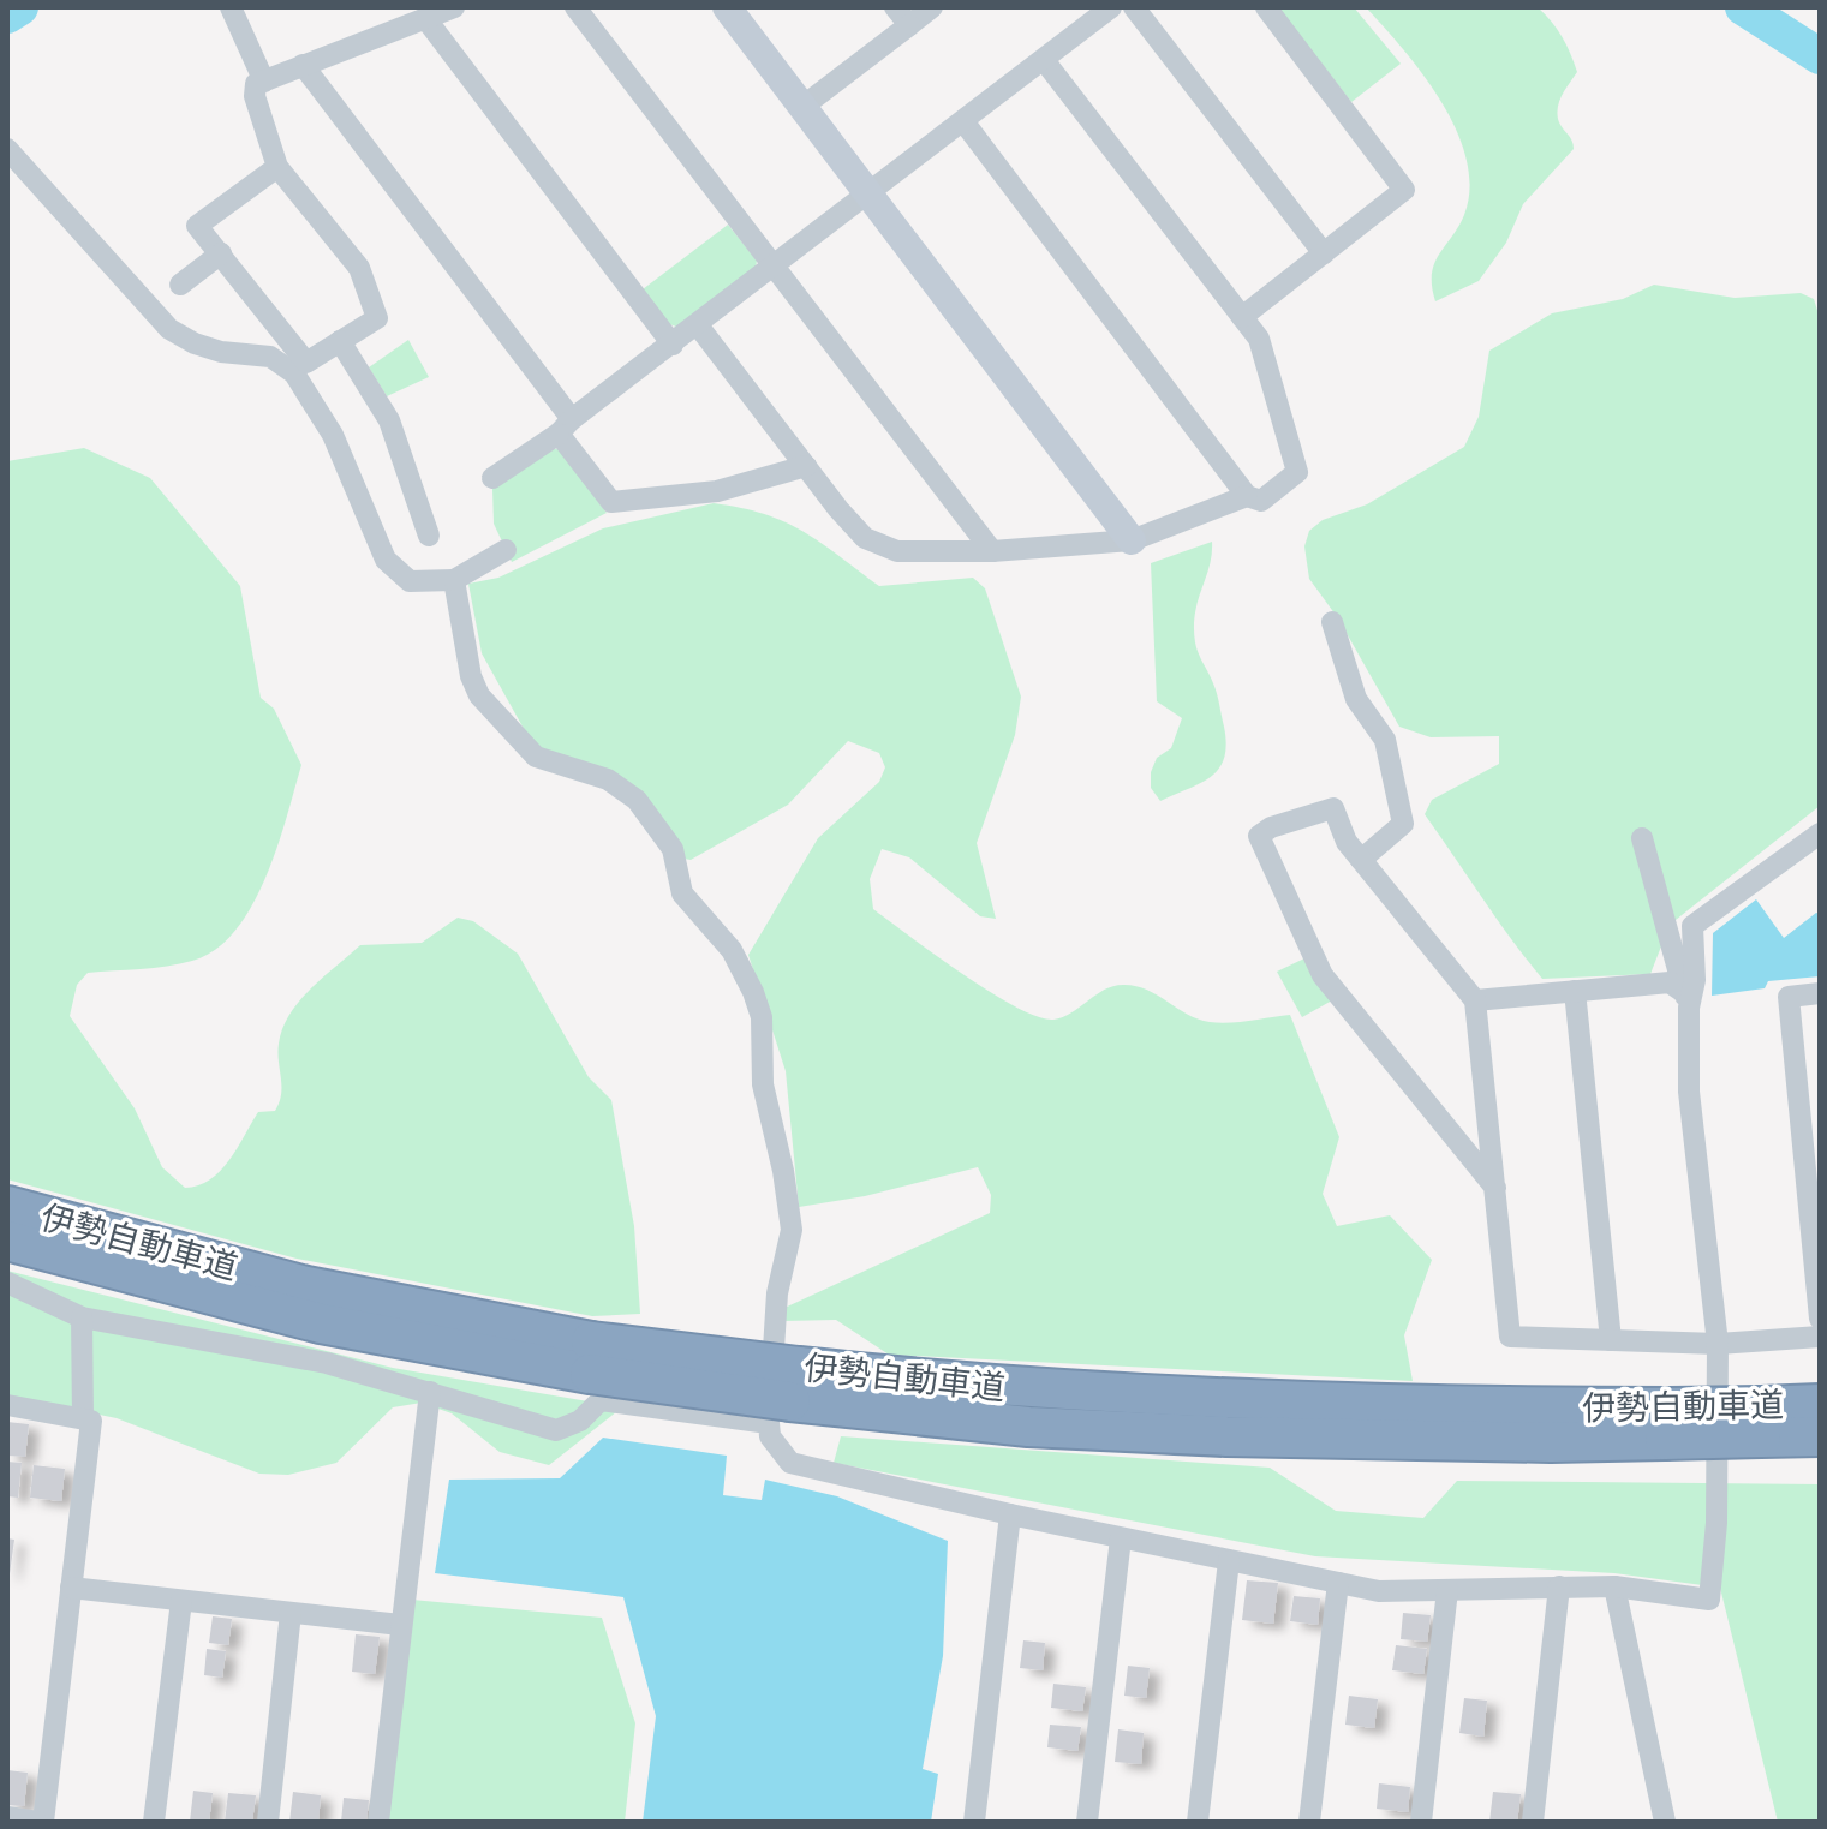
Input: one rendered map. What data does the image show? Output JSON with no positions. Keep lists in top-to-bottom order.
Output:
{
  "streets": {
    "highway": ["伊勢自動車道"]
  }
}
